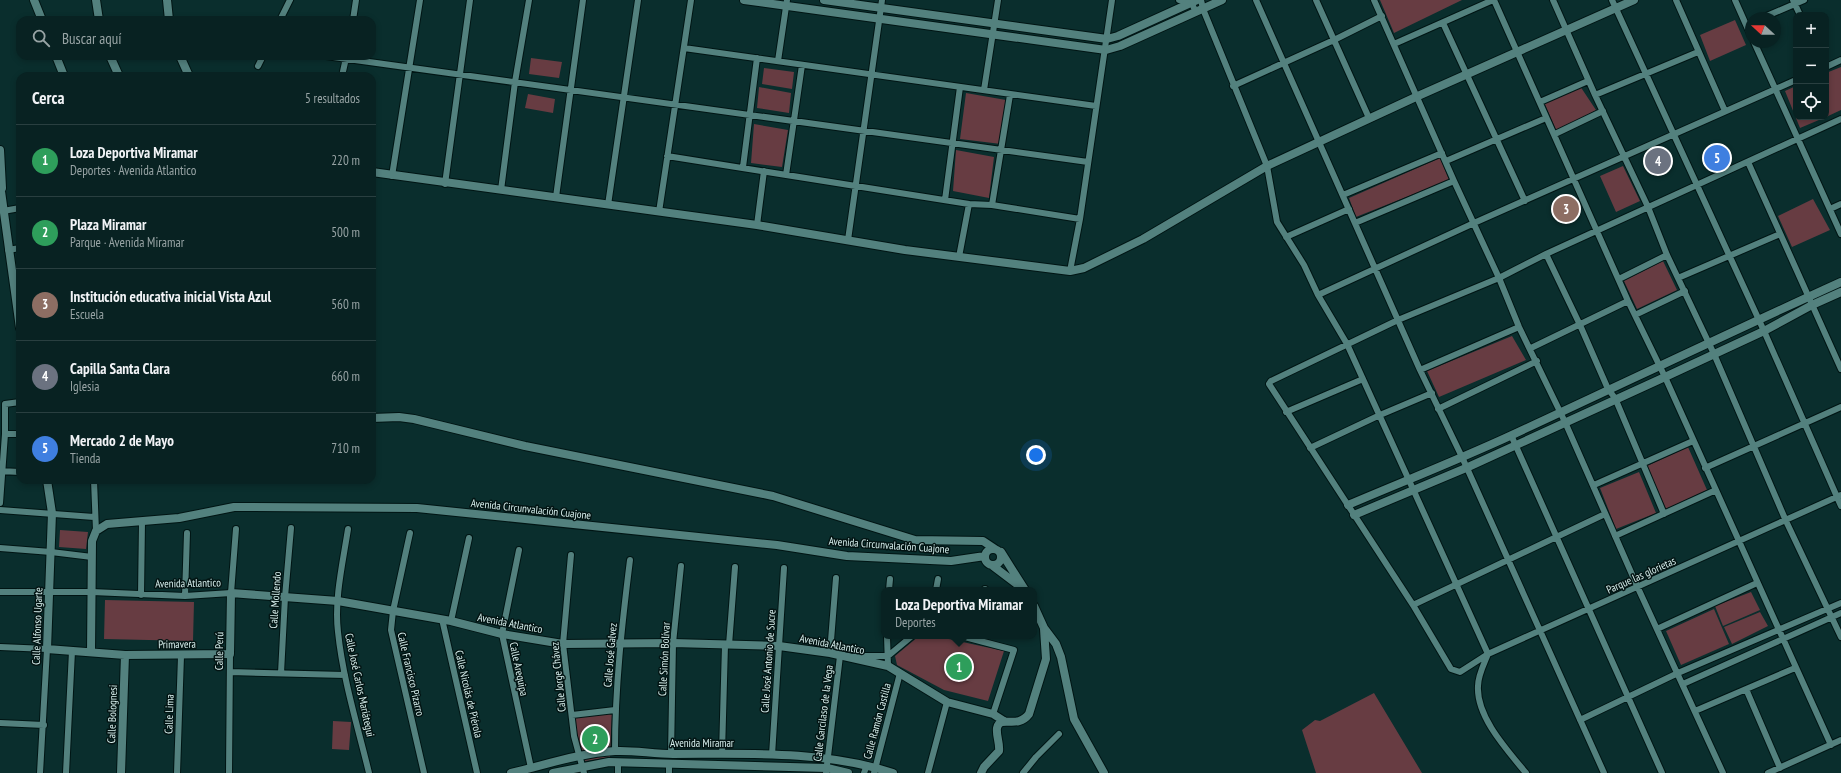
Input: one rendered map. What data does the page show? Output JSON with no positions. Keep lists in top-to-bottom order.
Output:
{
  "streets": {
    "main road": [
      "Avenida Circunvalación Cuajone",
      "Avenida Atlantico",
      "Calle Alfonso Ugarte",
      "Primavera",
      "Calle Perú",
      "Calle Bolognesi",
      "Avenida Miramar"
    ],
    "street": [
      "Parque las glorietas",
      "Calle Mollendo",
      "Calle José Galvez",
      "Calle Simón Bolívar",
      "Calle José Antonio de Sucre",
      "Calle Arequipa",
      "Calle Francisco Pizarro",
      "Calle Jorge Chávez",
      "Calle José Carlos Mariátegui",
      "Calle Nicolás de Piérola",
      "Calle Garcilaso de la Vega",
      "Calle Lima",
      "Calle Ramón Castilla"
    ]
  },
  "crossings": [
    ["Avenida Atlantico", "Calle Mollendo"],
    ["Avenida Atlantico", "Calle Alfonso Ugarte"],
    ["Avenida Atlantico", "Calle Perú"],
    ["Avenida Atlantico", "Calle José Galvez"],
    ["Avenida Atlantico", "Calle Simón Bolívar"],
    ["Avenida Atlantico", "Calle José Antonio de Sucre"],
    ["Avenida Atlantico", "Calle Arequipa"],
    ["Avenida Atlantico", "Calle Francisco Pizarro"],
    ["Avenida Atlantico", "Calle Jorge Chávez"],
    ["Avenida Atlantico", "Calle José Carlos Mariátegui"],
    ["Avenida Atlantico", "Calle Nicolás de Piérola"],
    ["Avenida Atlantico", "Calle Garcilaso de la Vega"],
    ["Avenida Atlantico", "Calle Ramón Castilla"],
    ["Calle Alfonso Ugarte", "Primavera"],
    ["Primavera", "Calle Perú"],
    ["Primavera", "Calle Bolognesi"],
    ["Primavera", "Calle Lima"],
    ["Calle José Galvez", "Avenida Miramar"],
    ["Calle Simón Bolívar", "Avenida Miramar"],
    ["Calle José Antonio de Sucre", "Avenida Miramar"],
    ["Calle Arequipa", "Avenida Miramar"],
    ["Calle Jorge Chávez", "Avenida Miramar"],
    ["Calle Garcilaso de la Vega", "Avenida Miramar"],
    ["Calle Ramón Castilla", "Avenida Miramar"]
  ],
  "north": "left",
  "page": {
    "map_buttons": ["+", "−"],
    "search": "Buscar aquí",
    "heading": ["Cerca", "5 resultados"],
    "list": [
      {
        "mark": "1",
        "name": "Loza Deportiva Miramar",
        "note": "Deportes · Avenida Atlantico",
        "value": "220 m"
      },
      {
        "mark": "2",
        "name": "Plaza Miramar",
        "note": "Parque · Avenida Miramar",
        "value": "500 m"
      },
      {
        "mark": "3",
        "name": "Institución educativa inicial Vista Azul",
        "note": "Escuela",
        "value": "560 m"
      },
      {
        "mark": "4",
        "name": "Capilla Santa Clara",
        "note": "Iglesia",
        "value": "660 m"
      },
      {
        "mark": "5",
        "name": "Mercado 2 de Mayo",
        "note": "Tienda",
        "value": "710 m"
      }
    ],
    "pins": [
      "5",
      "4",
      "3",
      "1",
      "2"
    ],
    "popup": ["Loza Deportiva Miramar", "Deportes"]
  }
}
